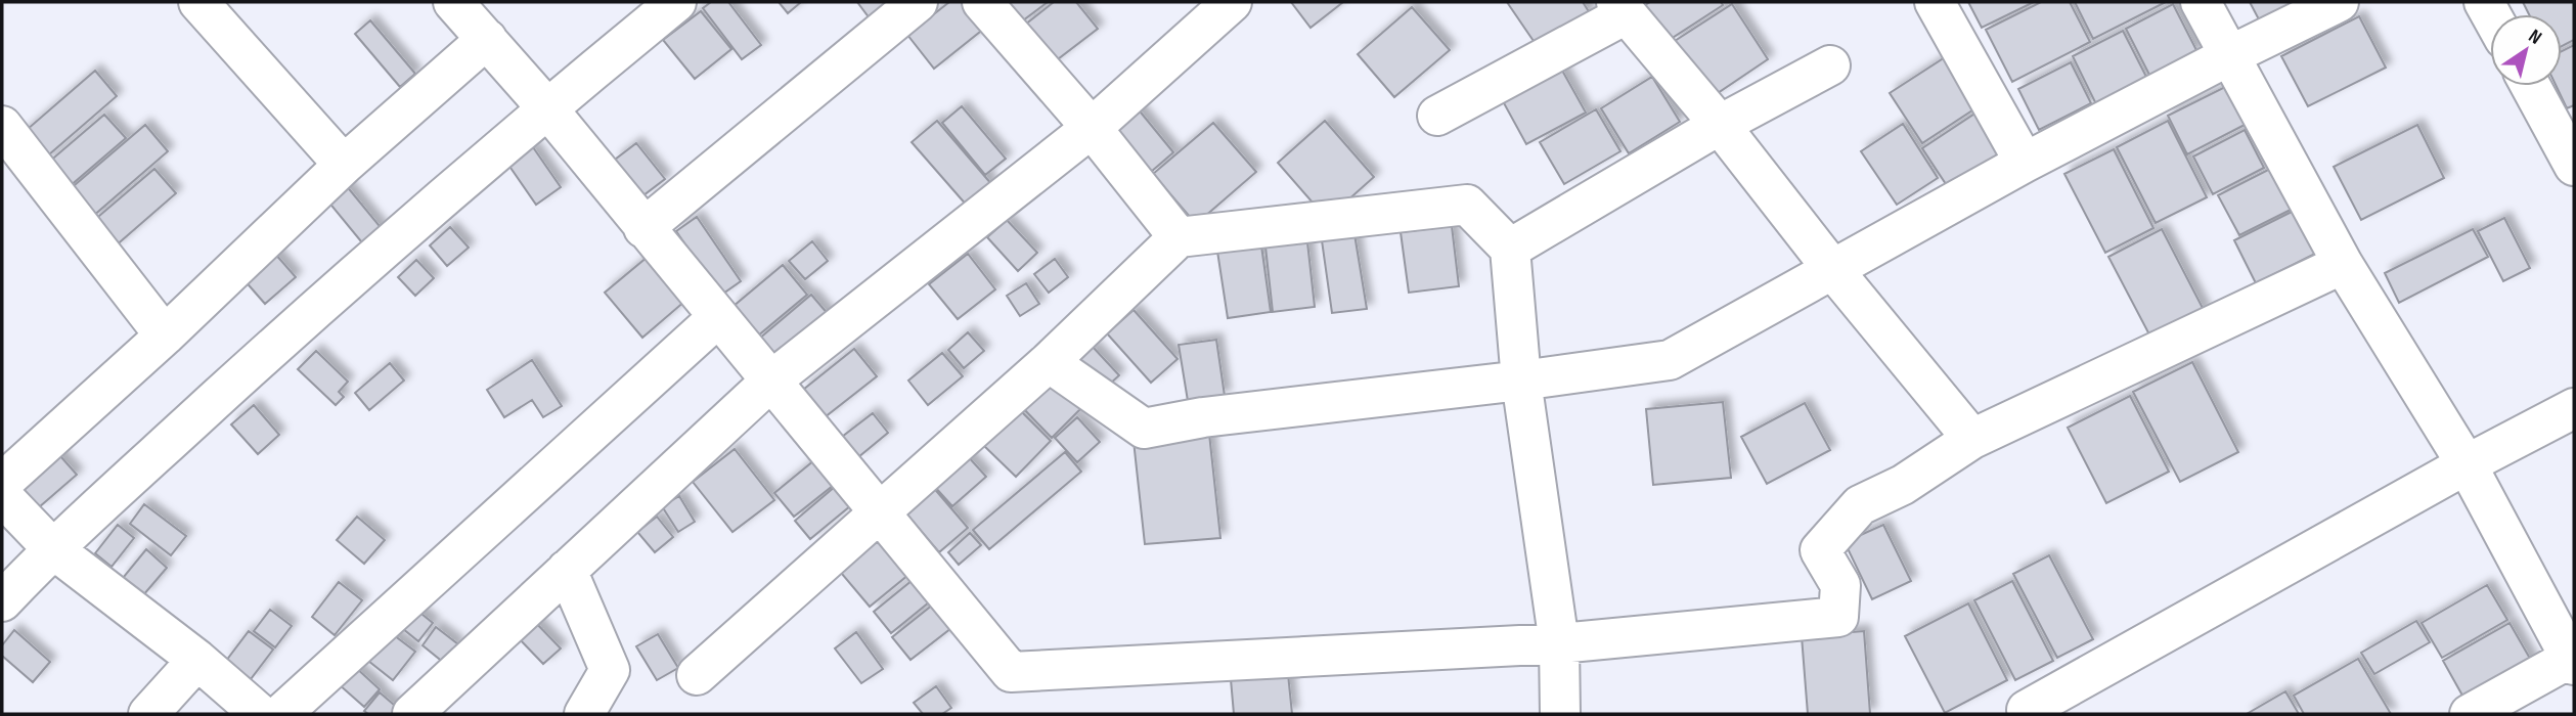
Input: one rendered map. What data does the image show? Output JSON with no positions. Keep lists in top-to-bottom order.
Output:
{
  "north": "top right"
}
